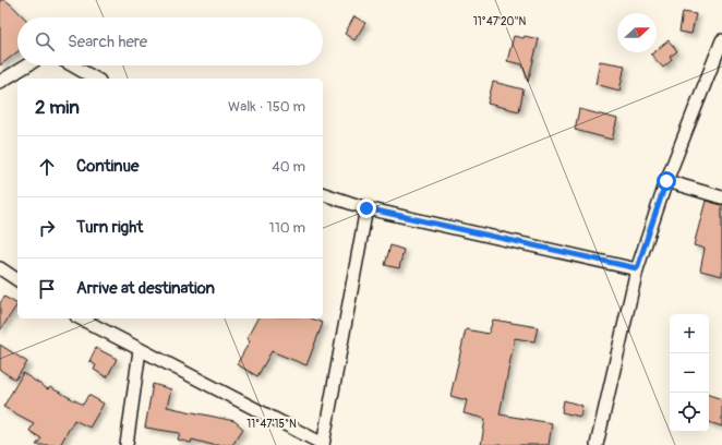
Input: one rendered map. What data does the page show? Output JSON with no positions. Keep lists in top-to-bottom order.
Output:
{
  "north": "right",
  "page": {
    "search": "Search here",
    "heading": ["2 min", "Walk · 150 m"],
    "list": [
      ["Continue", "40 m"],
      ["Turn right", "110 m"],
      "Arrive at destination"
    ],
    "map_buttons": ["+", "−"]
  },
  "coordinates": ["11°47'20\"N", "11°47'15\"N"]
}
